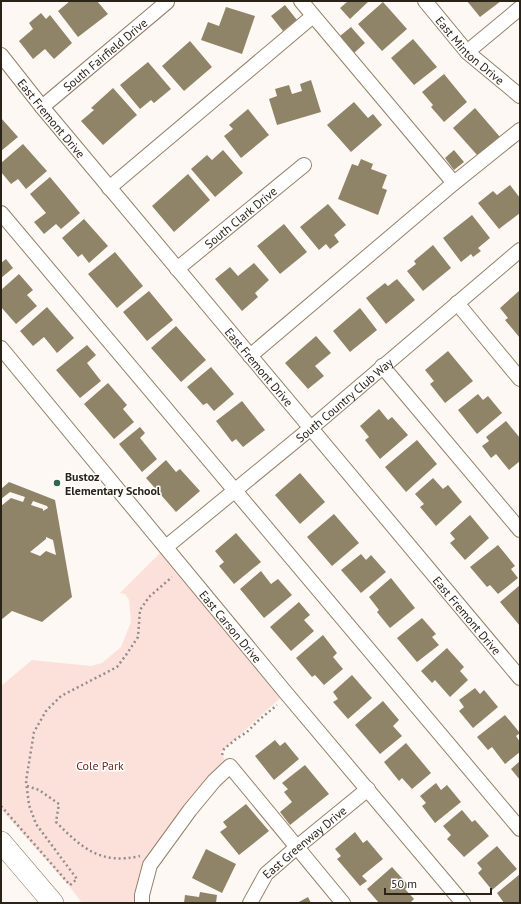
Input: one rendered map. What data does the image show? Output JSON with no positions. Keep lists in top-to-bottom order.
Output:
{
  "streets": {
    "street": [
      "East Minton Drive",
      "South Fairfield Drive",
      "East Fremont Drive",
      "South Clark Drive",
      "South Country Club Way",
      "East Carson Drive",
      "East Greenway Drive"
    ]
  },
  "crossings": [
    ["South Fairfield Drive", "East Fremont Drive"],
    ["East Fremont Drive", "South Clark Drive"],
    ["East Fremont Drive", "South Country Club Way"],
    ["South Country Club Way", "East Carson Drive"],
    ["East Carson Drive", "East Greenway Drive"]
  ],
  "parks": ["Cole Park"],
  "places": ["Bustoz Elementary School"],
  "scale_bar": "50 m"
}
